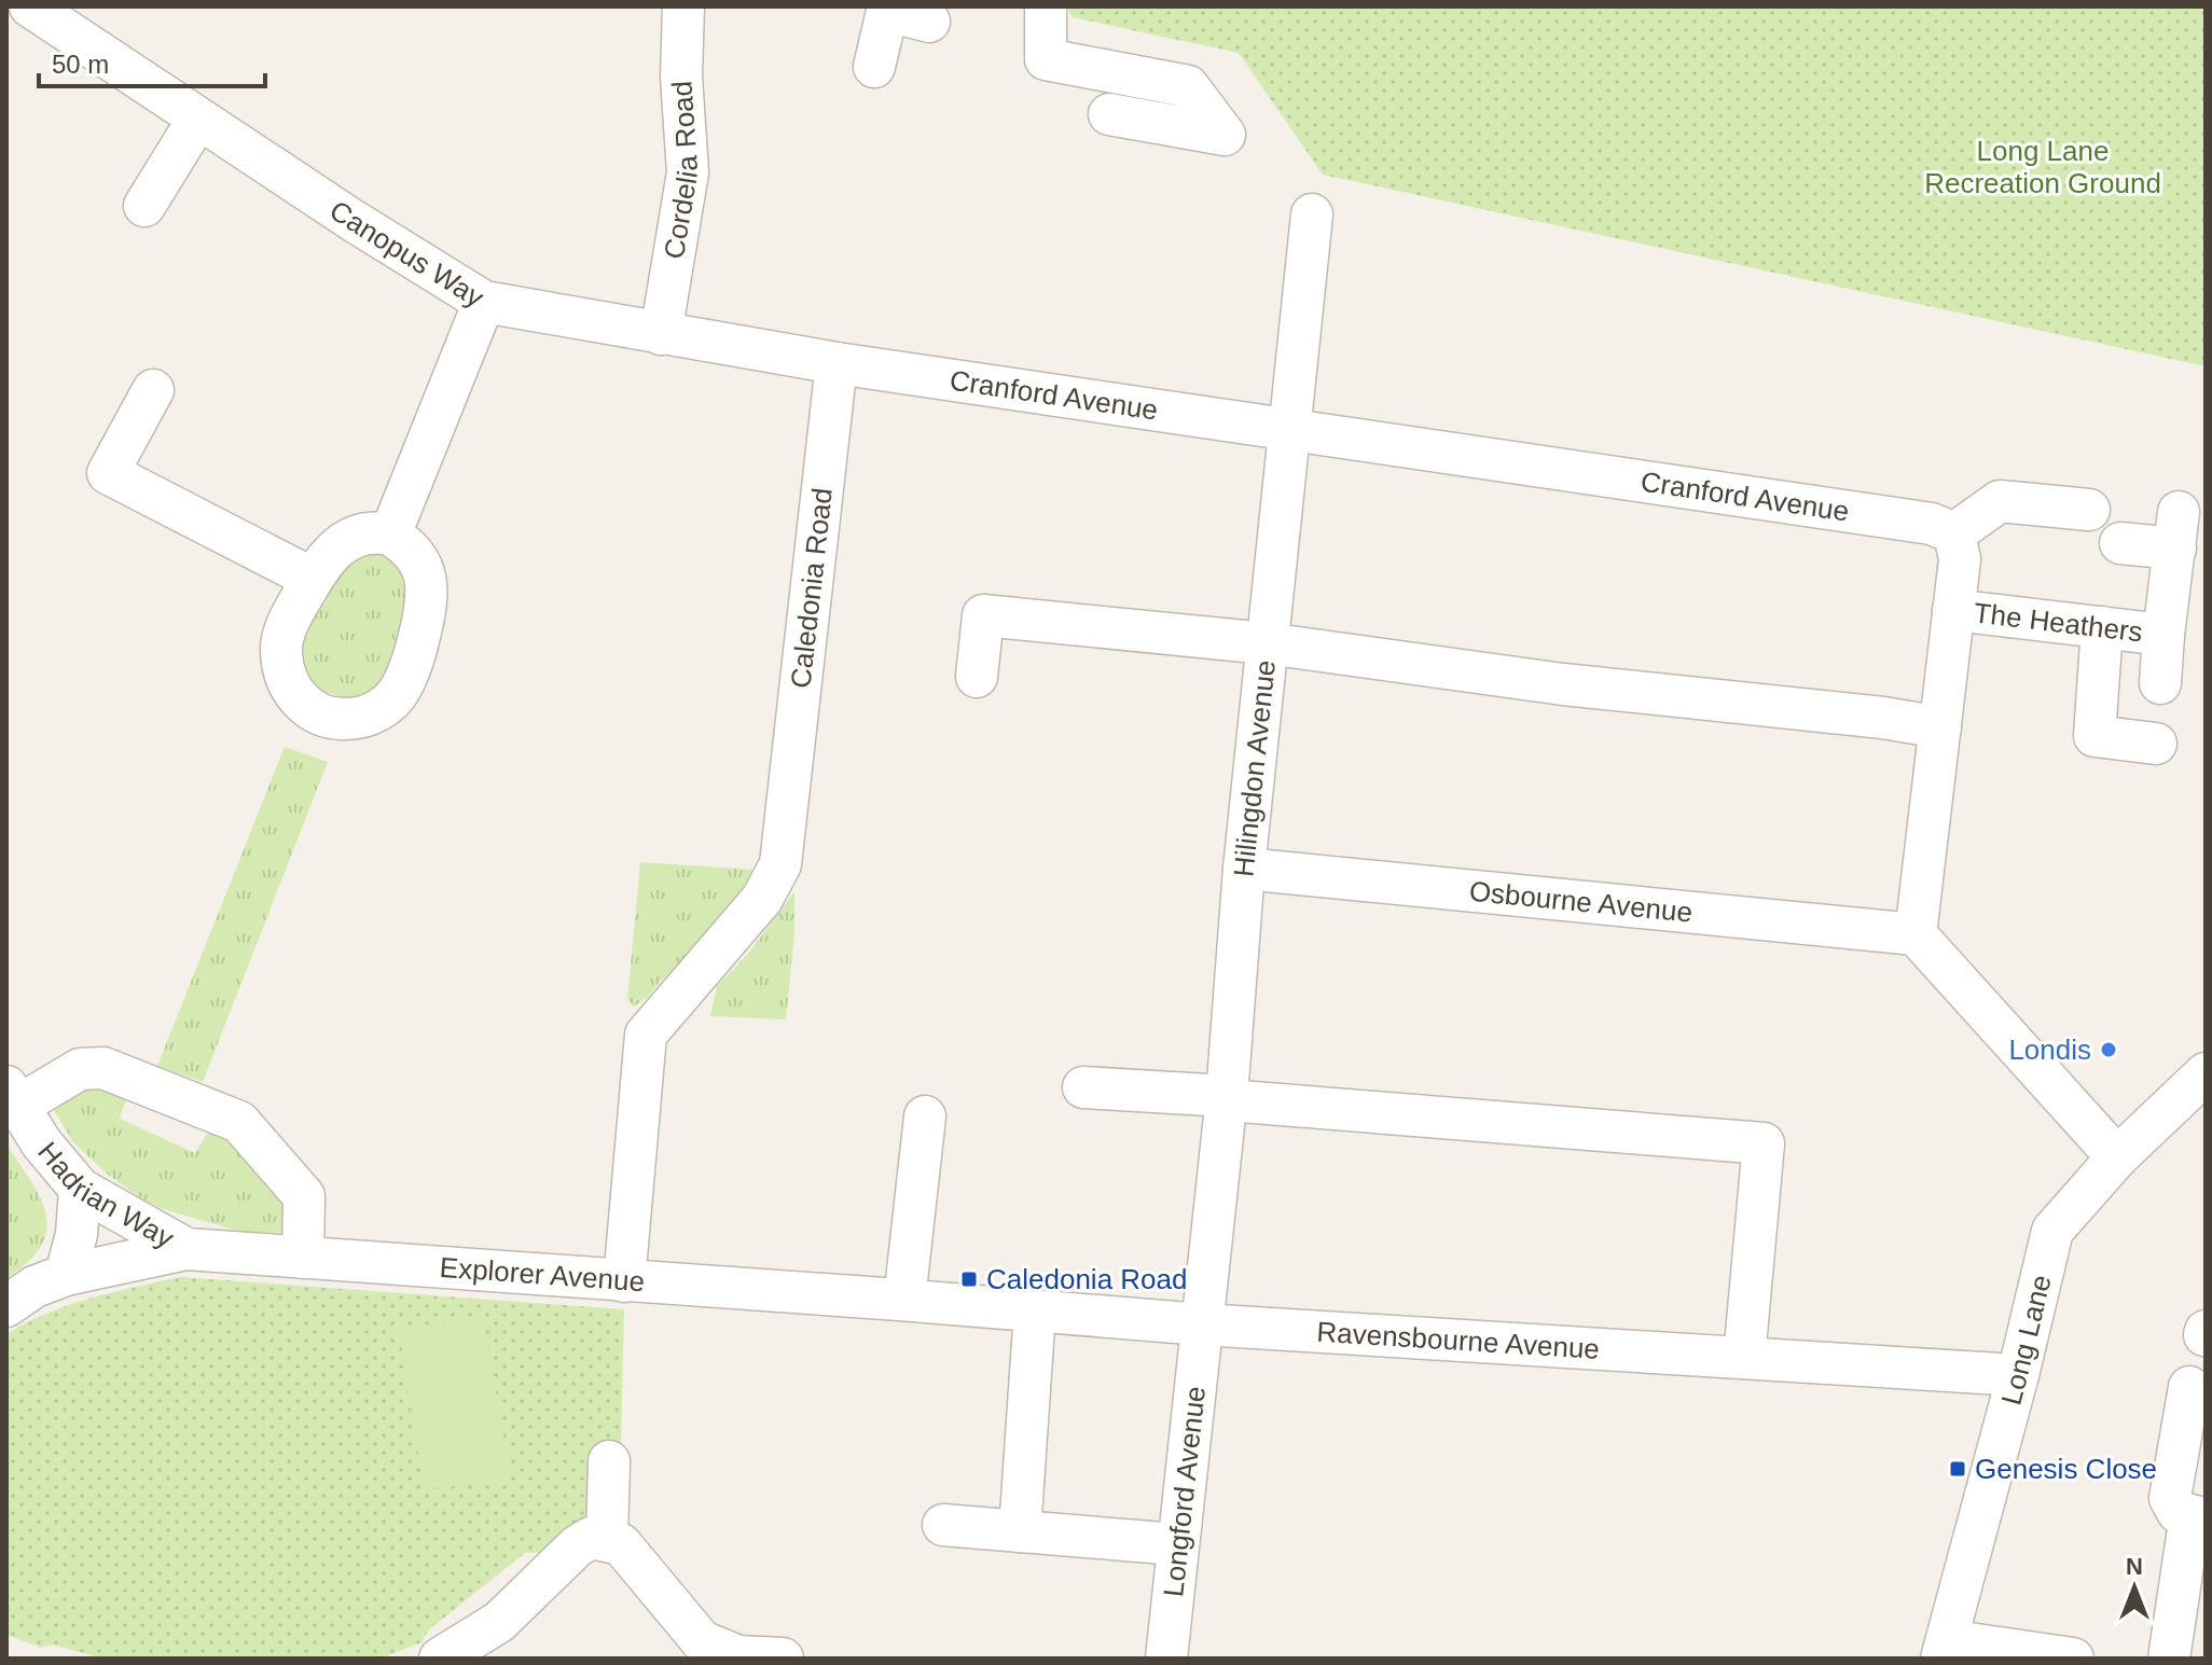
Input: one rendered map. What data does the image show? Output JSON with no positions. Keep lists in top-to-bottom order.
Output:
{
  "streets": {
    "street": [
      "Cordelia Road",
      "Canopus Way",
      "Cranford Avenue",
      "Caledonia Road",
      "The Heathers",
      "Hilingdon Avenue",
      "Osbourne Avenue",
      "Hadrian Way",
      "Explorer Avenue",
      "Long Lane",
      "Ravensbourne Avenue",
      "Longford Avenue"
    ]
  },
  "crossings": [
    ["Cordelia Road", "Canopus Way"],
    ["Canopus Way", "Cranford Avenue"],
    ["Canopus Way", "Caledonia Road"],
    ["Cranford Avenue", "Caledonia Road"],
    ["Cranford Avenue", "Hilingdon Avenue"],
    ["Caledonia Road", "Explorer Avenue"],
    ["Hilingdon Avenue", "Osbourne Avenue"],
    ["Hilingdon Avenue", "Ravensbourne Avenue"],
    ["Hilingdon Avenue", "Longford Avenue"],
    ["Hadrian Way", "Explorer Avenue"],
    ["Explorer Avenue", "Ravensbourne Avenue"],
    ["Long Lane", "Ravensbourne Avenue"],
    ["Ravensbourne Avenue", "Longford Avenue"]
  ],
  "parks": ["Long Lane Recreation Ground"],
  "places": {
    "other": ["Londis"],
    "transit": ["Caledonia Road", "Genesis Close"]
  },
  "scale_bar": "50 m",
  "north": "top"
}
